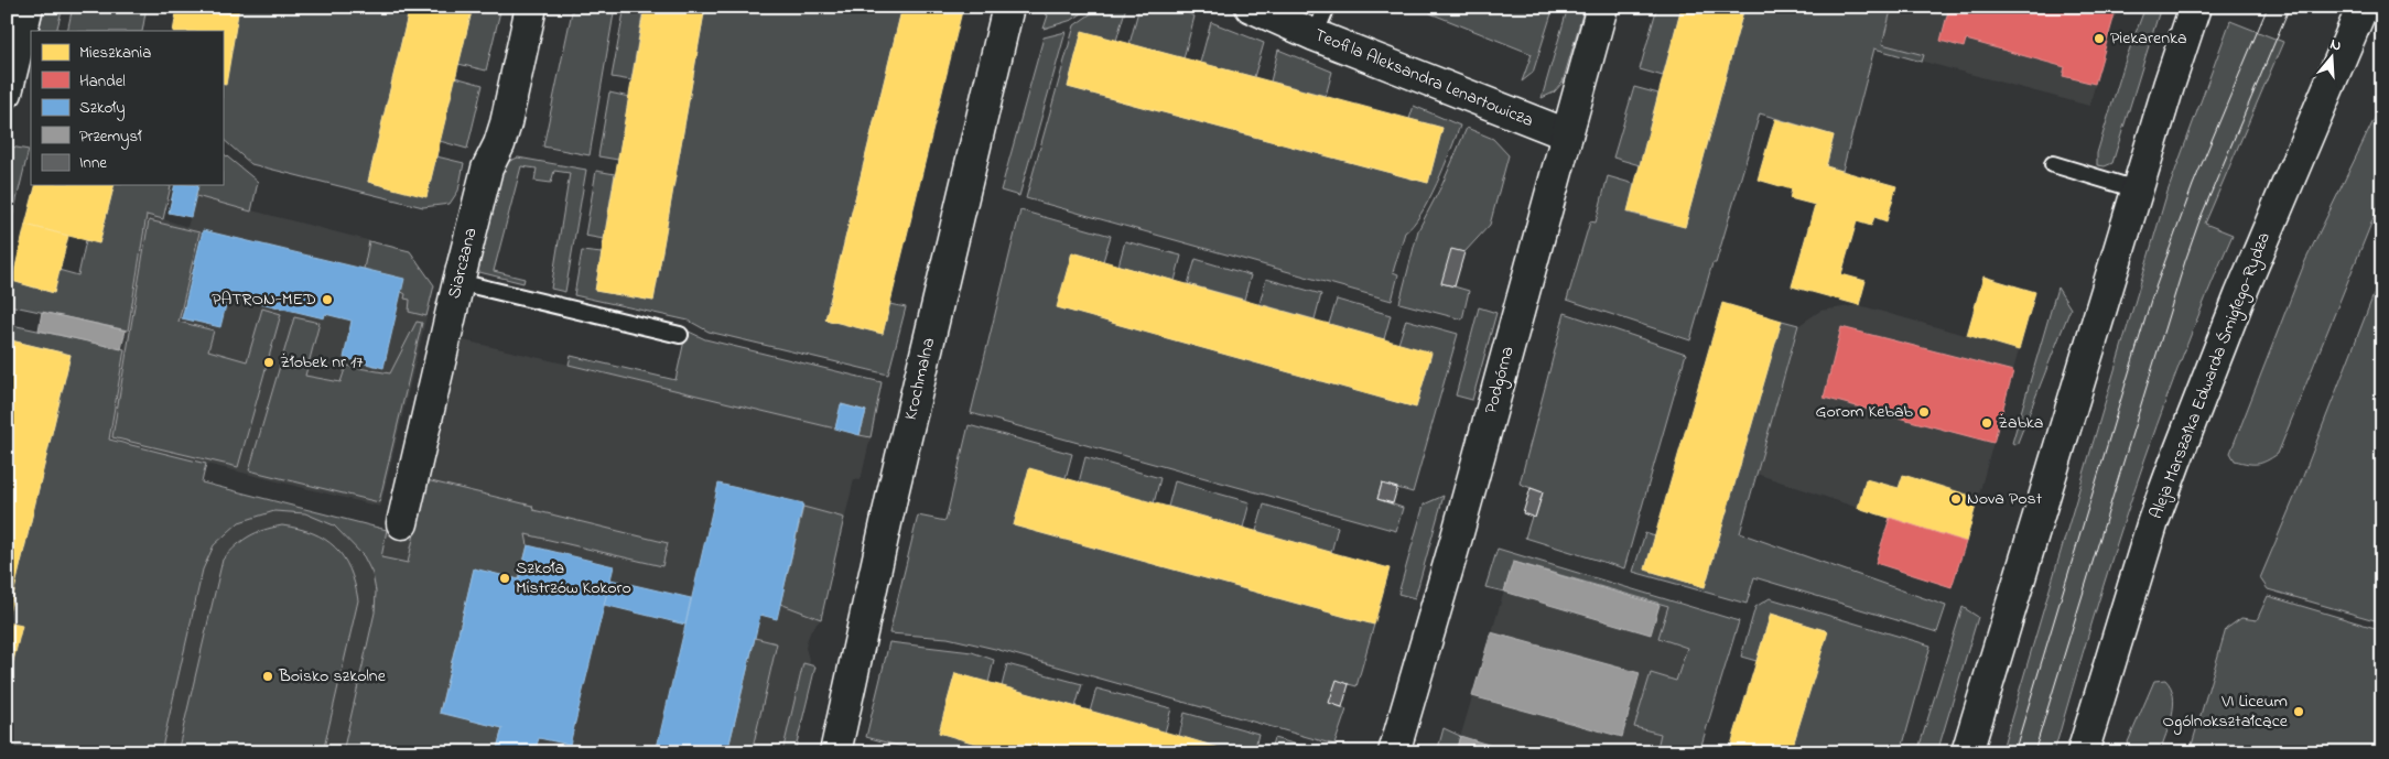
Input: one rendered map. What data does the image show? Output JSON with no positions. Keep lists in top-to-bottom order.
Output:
{
  "streets": {
    "street": [
      "Teofila Aleksandra Lenartowicza",
      "Siarczana",
      "Aleja Marszałka Edwarda Śmigłego-Rydza",
      "Krochmalna",
      "Podgórna"
    ]
  },
  "crossings": [
    ["Teofila Aleksandra Lenartowicza", "Podgórna"]
  ],
  "places": [
    "Piekarenka",
    "PATRON-MED",
    "Żłobek nr 17",
    "Gorom Kebab",
    "Żabka",
    "Nova Post",
    "Szkoła Mistrzów Kokoro",
    "Boisko szkolne",
    "VI Liceum Ogólnokształcące"
  ],
  "legend": [
    "Mieszkania",
    "Handel",
    "Szkoły",
    "Przemysł",
    "Inne"
  ],
  "north": "top"
}
